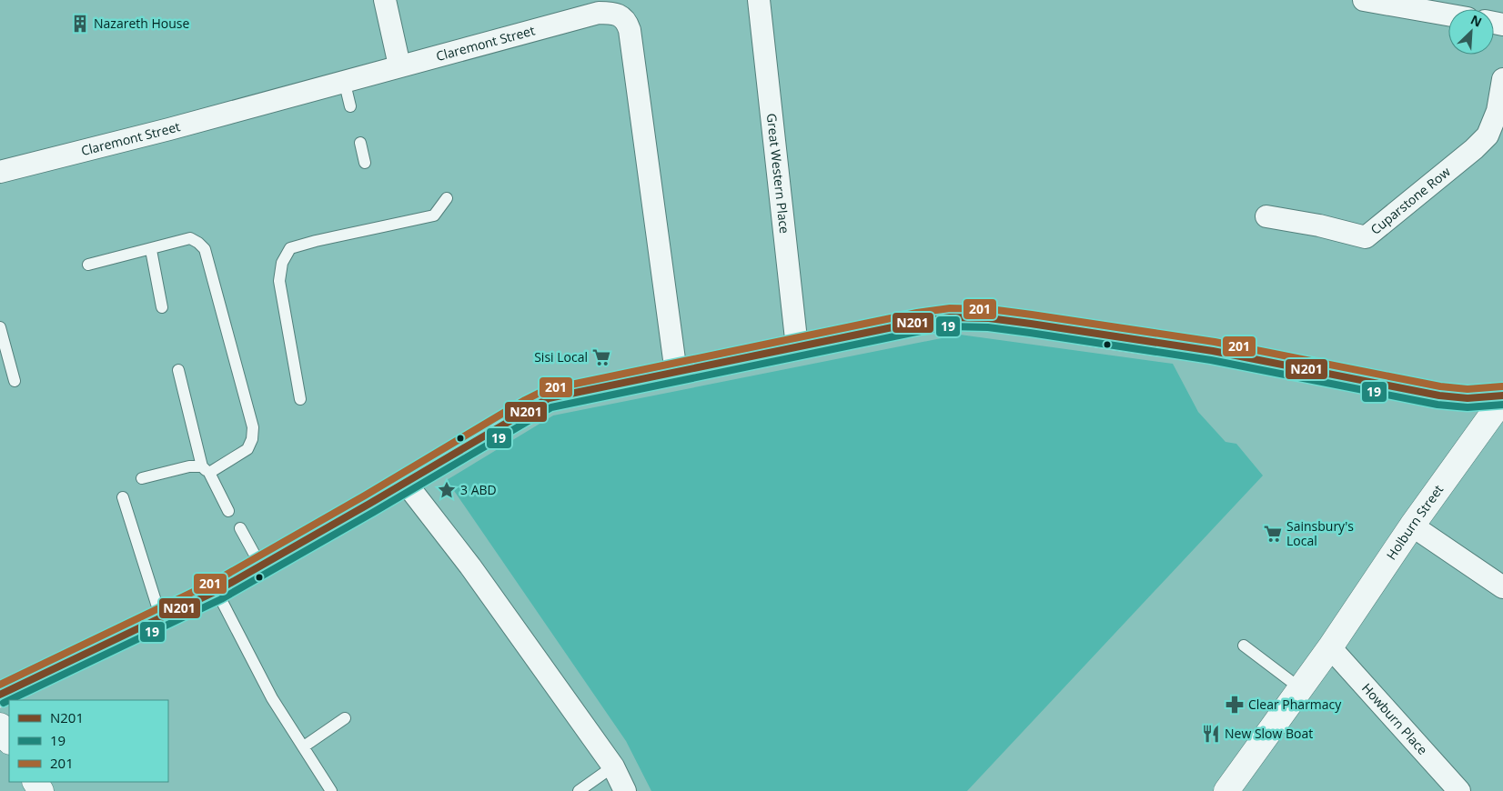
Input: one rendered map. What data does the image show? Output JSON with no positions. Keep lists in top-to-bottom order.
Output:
{
  "streets": {
    "street": [
      "Claremont Street",
      "Great Western Place",
      "Cuparstone Row",
      "Holburn Street",
      "Howburn Place"
    ]
  },
  "crossings": [
    ["Holburn Street", "Howburn Place"]
  ],
  "places": {
    "building": ["Nazareth House"],
    "supermarket": ["Sisi Local", "Sainsbury's Local"],
    "place": ["3 ABD"],
    "pharmacy": ["Clear Pharmacy"],
    "restaurant": ["New Slow Boat"]
  },
  "lines": ["transit line 201", "transit line N201", "transit line 19"],
  "legend": ["N201", "19", "201"],
  "north": "top right"
}
